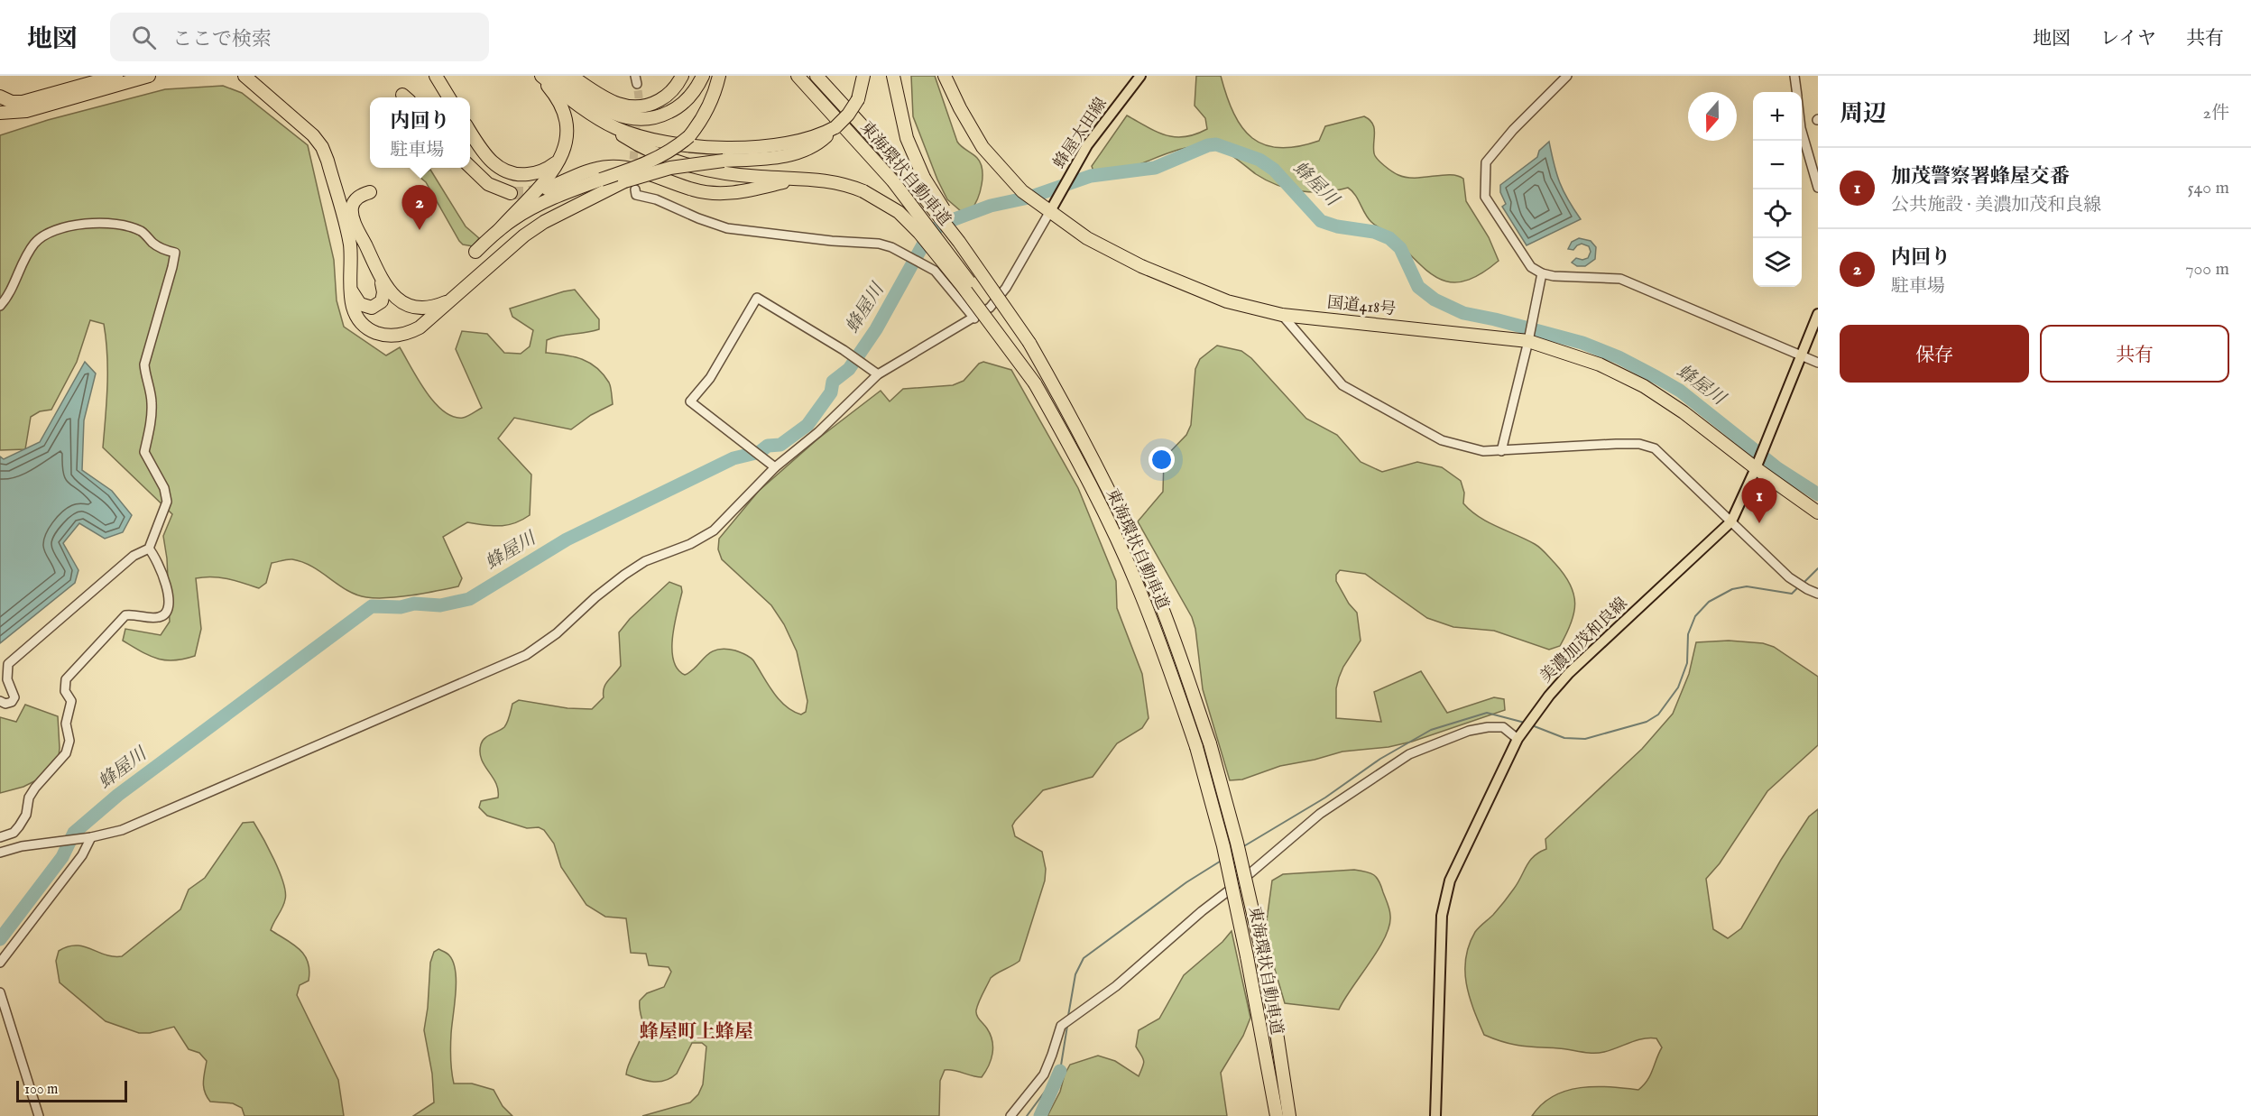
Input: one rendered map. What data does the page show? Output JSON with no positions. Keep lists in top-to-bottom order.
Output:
{
  "streets": {
    "highway": ["東海環状自動車道", "国道418号"],
    "main road": ["蜂屋太田線", "美濃加茂和良線"]
  },
  "crossings": [
    ["蜂屋太田線", "国道418号"],
    ["国道418号", "美濃加茂和良線"]
  ],
  "districts": ["蜂屋町上蜂屋"],
  "water": ["蜂屋川"],
  "scale_bar": "100 m",
  "north": "bottom",
  "page": {
    "header": "地図",
    "search": "ここで検索",
    "nav": ["地図", "レイヤ", "共有"],
    "heading": ["周辺", "2件"],
    "map_buttons": ["+", "−"],
    "popup": ["内回り", "駐車場"],
    "list": [
      {
        "mark": "1",
        "name": "加茂警察署蜂屋交番",
        "note": "公共施設 · 美濃加茂和良線",
        "value": "540 m"
      },
      {
        "mark": "2",
        "name": "内回り",
        "note": "駐車場",
        "value": "700 m"
      }
    ],
    "pins": ["2", "1"],
    "buttons": ["保存", "共有"],
    "scale": "100 m"
  }
}
